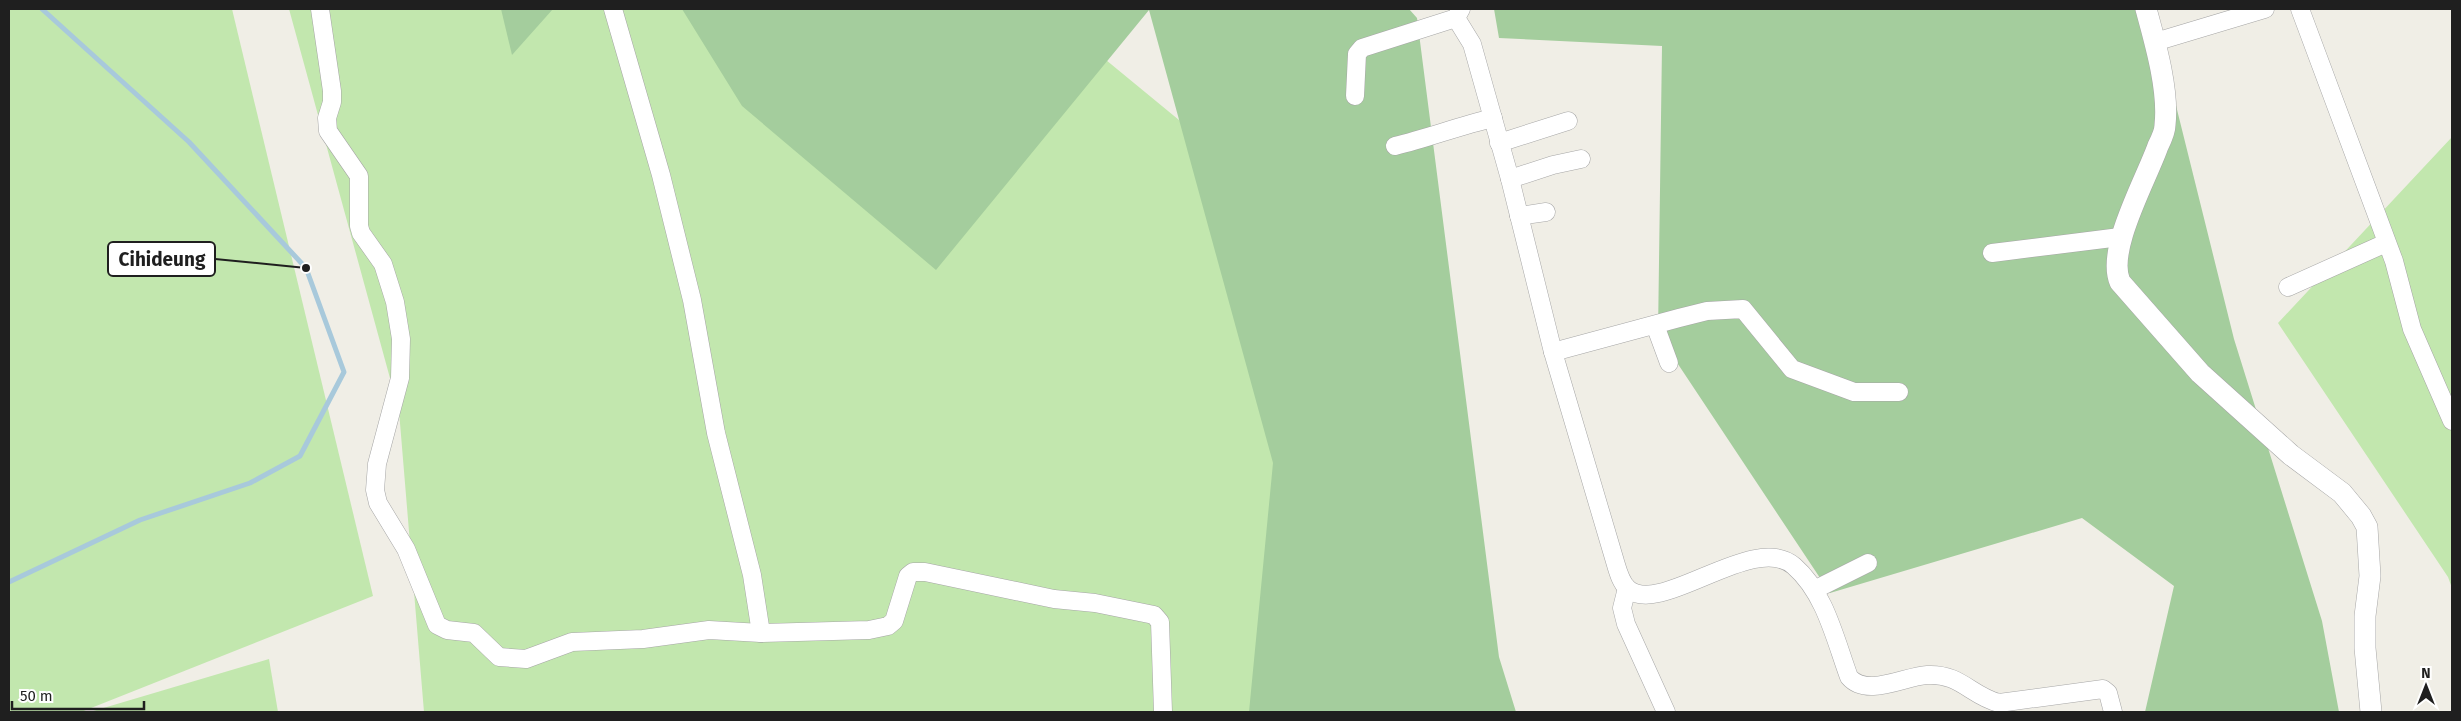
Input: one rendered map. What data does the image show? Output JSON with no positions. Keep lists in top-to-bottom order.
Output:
{
  "places": ["Cihideung"],
  "scale_bar": "50 m",
  "north": "top"
}
